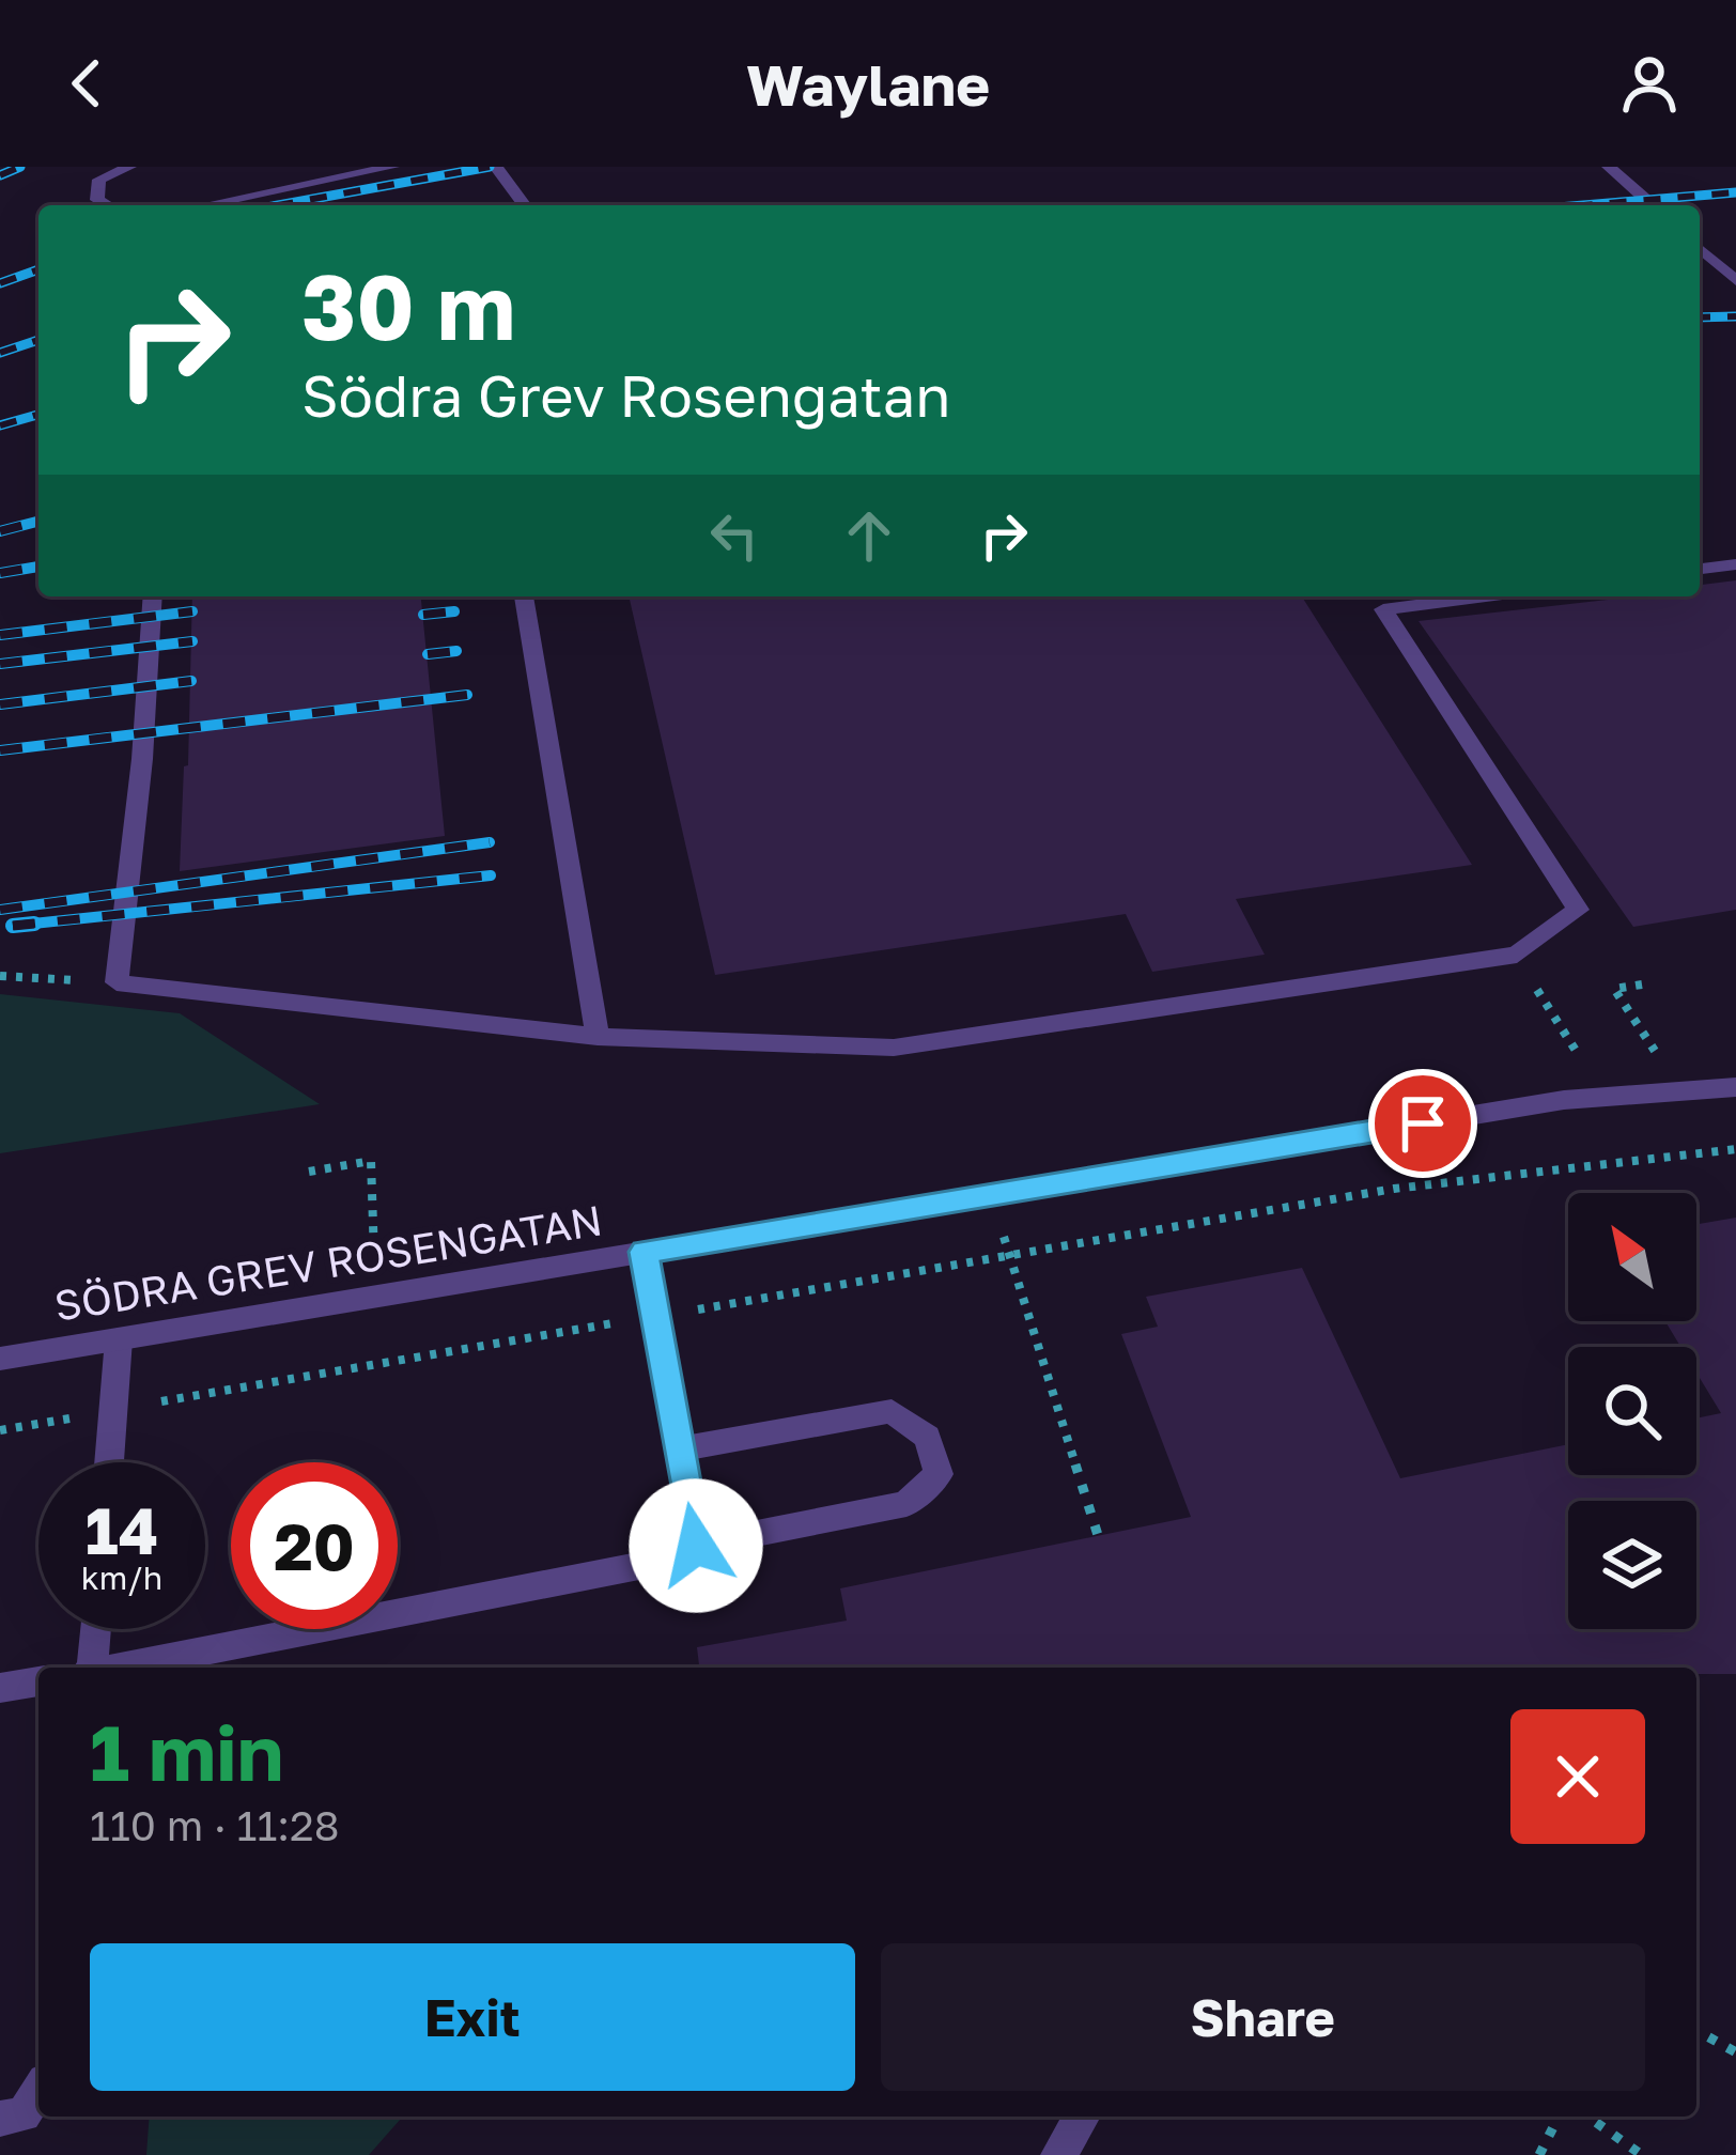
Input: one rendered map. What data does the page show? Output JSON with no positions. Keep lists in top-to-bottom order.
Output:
{
  "streets": {
    "street": ["SÖDRA GREV ROSENGATAN"]
  },
  "north": "top left",
  "page": {
    "header": "Waylane",
    "turn": ["30 m", "Södra Grev Rosengatan"],
    "speed": "14 km/h",
    "limit": "20",
    "heading": ["1 min", "110 m · 11:28"],
    "buttons": ["Exit", "Share"]
  }
}
